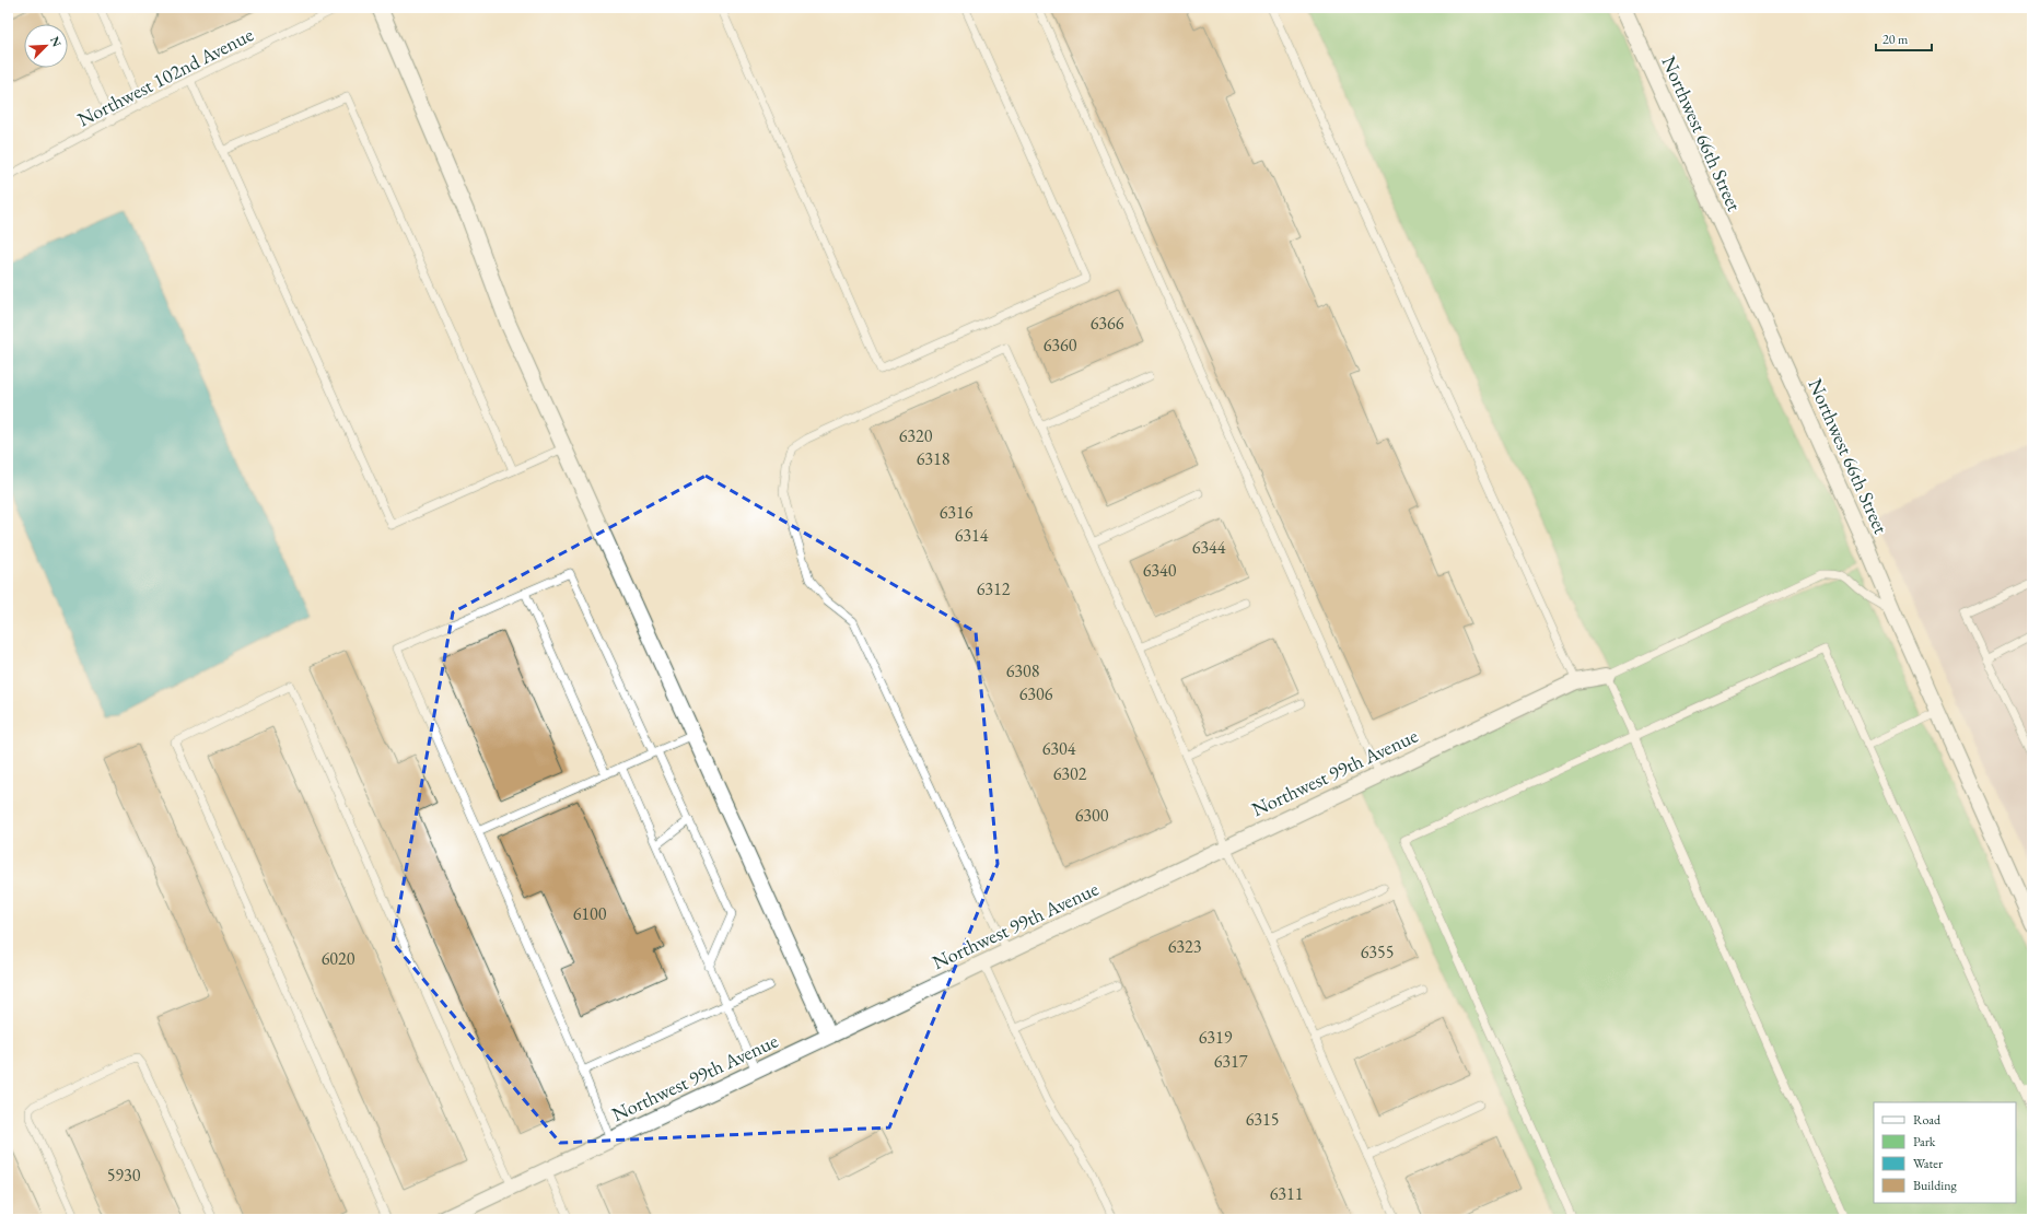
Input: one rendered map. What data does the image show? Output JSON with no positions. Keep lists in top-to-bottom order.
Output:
{
  "streets": {
    "street": ["Northwest 66th Street", "Northwest 99th Avenue"],
    "lane": ["Northwest 102nd Avenue"]
  },
  "house_numbers": [
    "6366",
    "6360",
    "6320",
    "6318",
    "6316",
    "6314",
    "6344",
    "6340",
    "6312",
    "6308",
    "6306",
    "6304",
    "6302",
    "6300",
    "6100",
    "6323",
    "6355",
    "6020",
    "6319",
    "6317",
    "6315",
    "5930",
    "6311"
  ],
  "legend": [
    "Road",
    "Park",
    "Water",
    "Building"
  ],
  "scale_bar": "20 m",
  "north": "top right"
}
